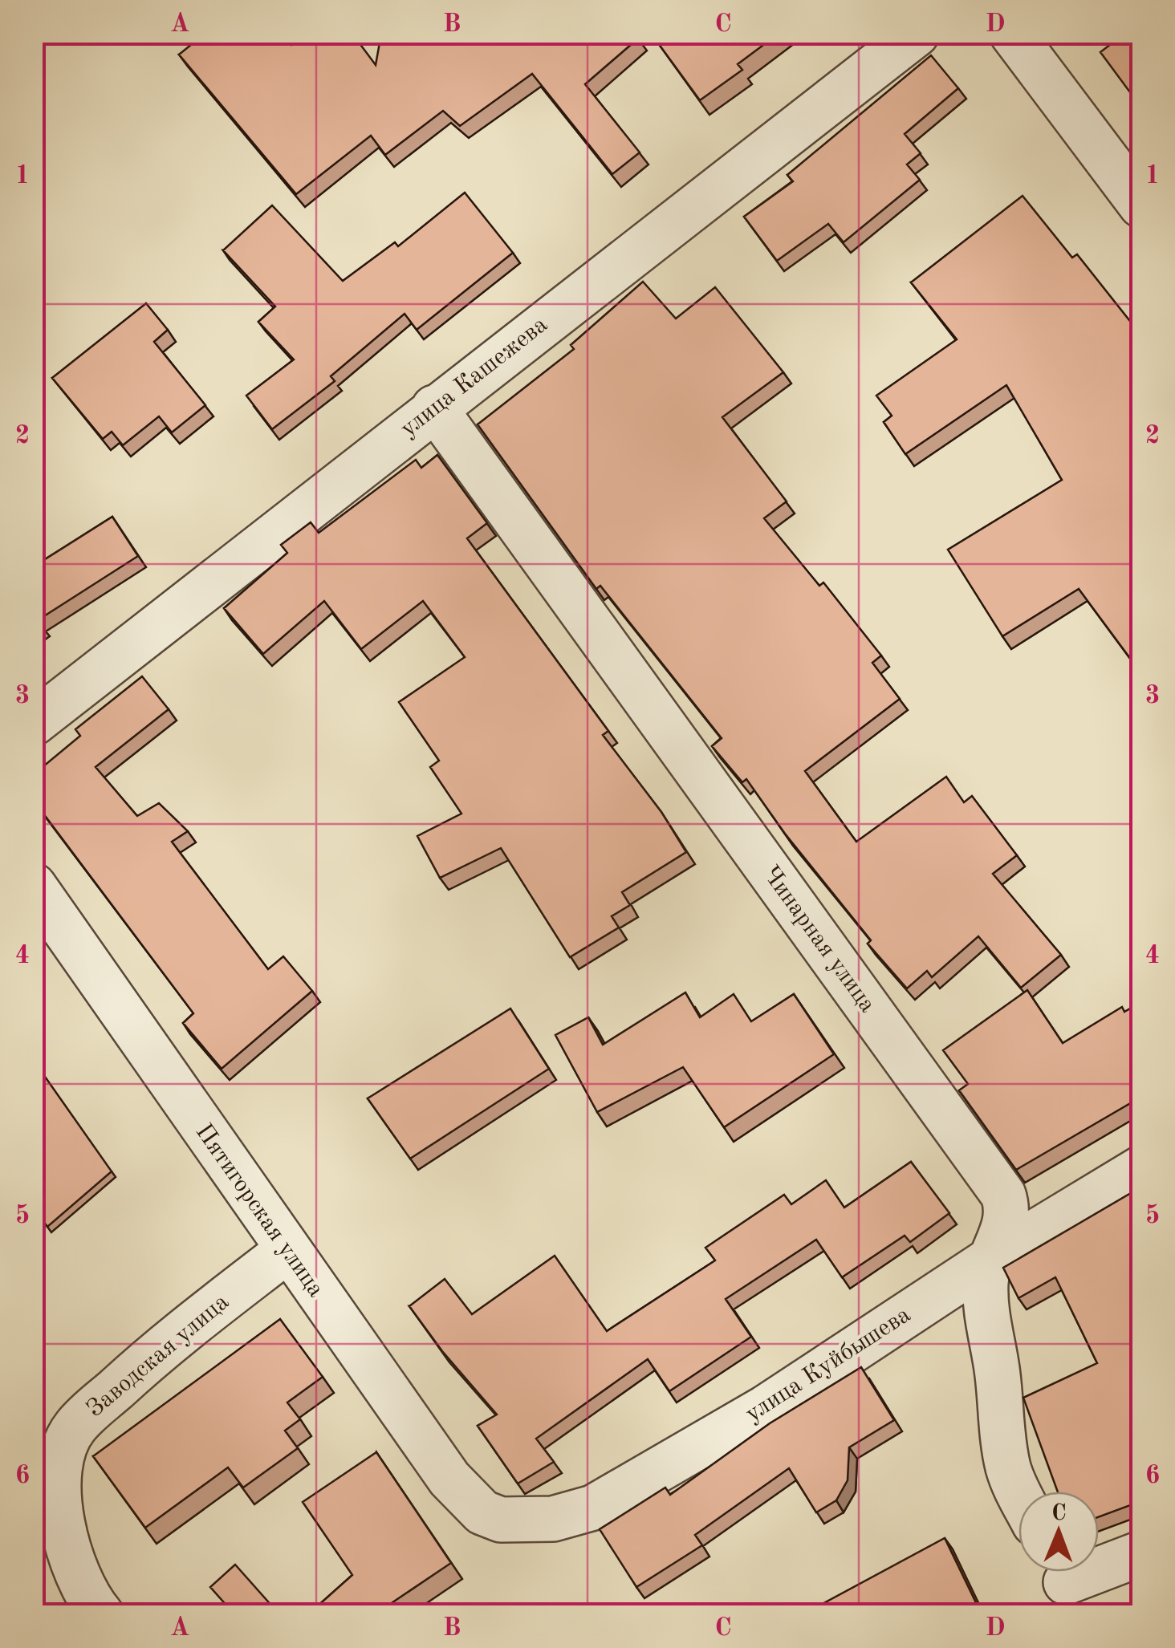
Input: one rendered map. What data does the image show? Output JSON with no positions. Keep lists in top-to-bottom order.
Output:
{
  "streets": {
    "street": [
      "улица Кашежева",
      "Чинарная улица",
      "Пятигорская улица",
      "Заводская улица",
      "улица Куйбышева"
    ]
  },
  "crossings": [
    ["улица Кашежева", "Чинарная улица"],
    ["Чинарная улица", "улица Куйбышева"],
    ["Пятигорская улица", "Заводская улица"],
    ["Пятигорская улица", "улица Куйбышева"]
  ],
  "north": "top",
  "grid": {
    "columns": [
      "A",
      "B",
      "C",
      "D"
    ],
    "rows": [
      "1",
      "2",
      "3",
      "4",
      "5",
      "6"
    ]
  }
}
